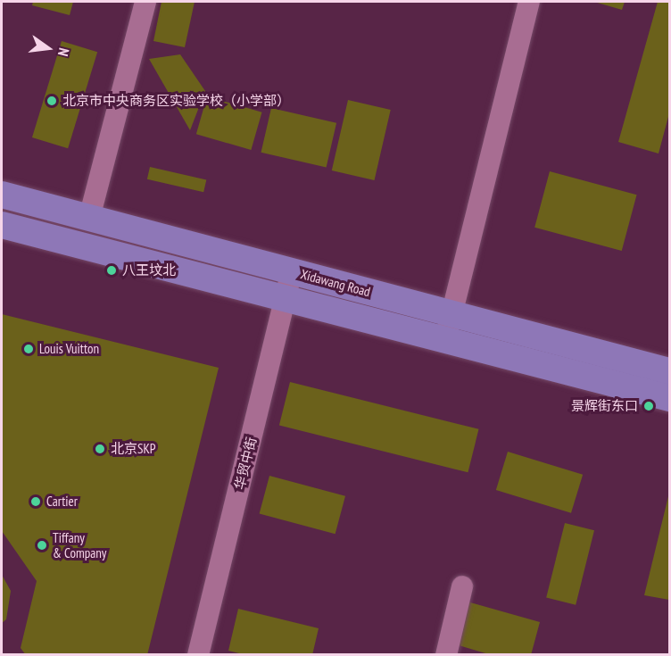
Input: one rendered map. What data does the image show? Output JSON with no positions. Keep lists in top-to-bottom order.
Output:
{
  "streets": {
    "main road": ["Xidawang Road"],
    "street": ["华贸中街"]
  },
  "crossings": [
    ["Xidawang Road", "华贸中街"]
  ],
  "places": [
    "北京市中央商务区实验学校（小学部）",
    "八王坟北",
    "Louis Vuitton",
    "景辉街东口",
    "北京SKP",
    "Cartier",
    "Tiffany & Company"
  ],
  "north": "right"
}
